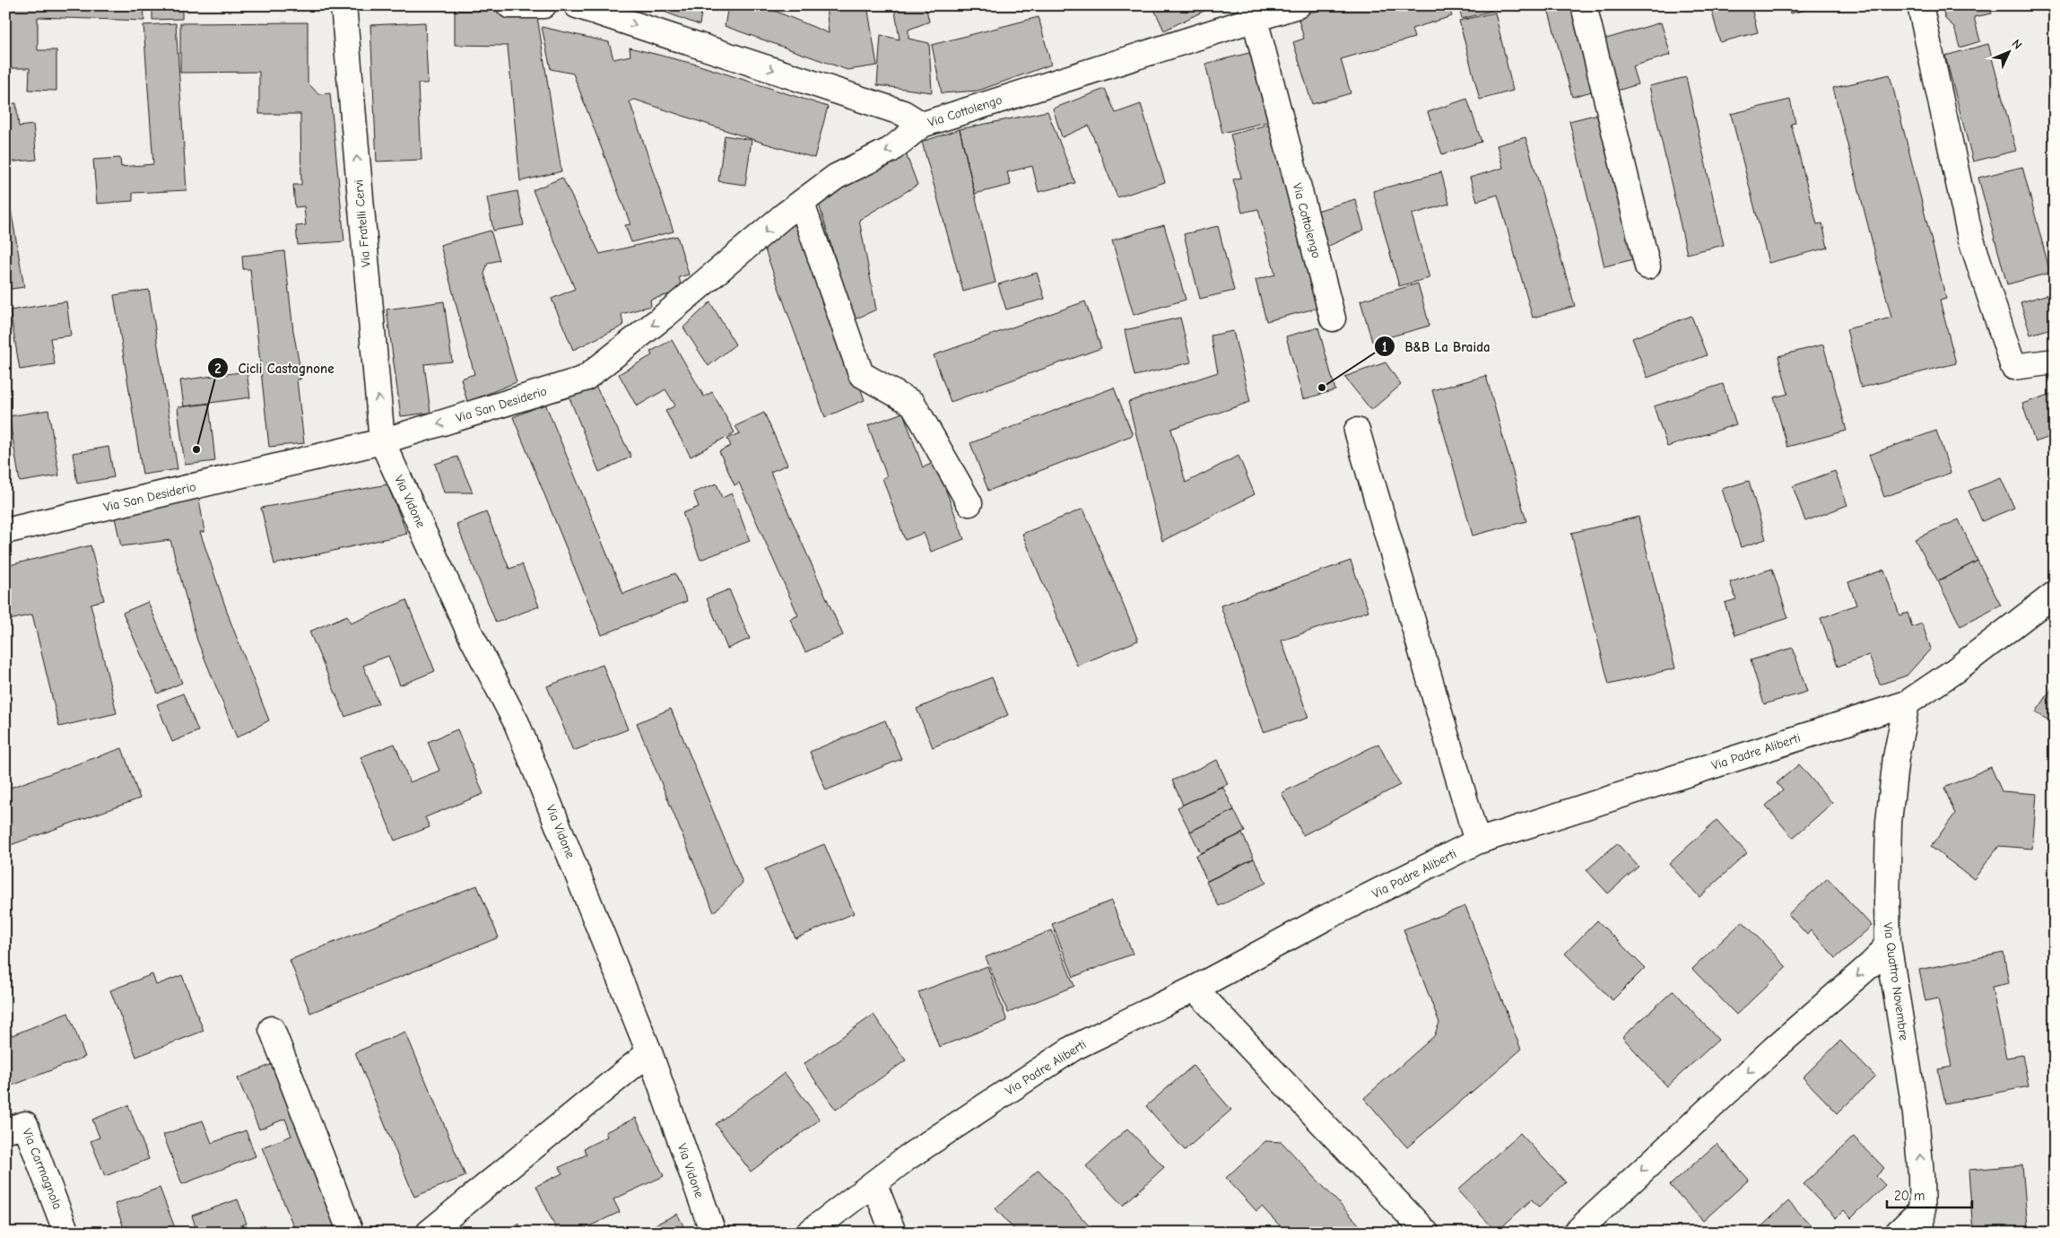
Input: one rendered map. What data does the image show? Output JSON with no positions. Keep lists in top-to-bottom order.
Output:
{
  "streets": {
    "street": [
      "Via Cottolengo",
      "Via Fratelli Cervi",
      "Via San Desiderio",
      "Via Vidone",
      "Via Padre Aliberti",
      "Via Quattro Novembre",
      "Via Carmagnola"
    ]
  },
  "crossings": [
    ["Via Cottolengo", "Via San Desiderio"],
    ["Via Fratelli Cervi", "Via San Desiderio"],
    ["Via Fratelli Cervi", "Via Vidone"],
    ["Via San Desiderio", "Via Vidone"],
    ["Via Padre Aliberti", "Via Quattro Novembre"]
  ],
  "one_way": ["Via Fratelli Cervi", "Via San Desiderio", "Via Quattro Novembre"],
  "places": ["B&B La Braida", "Cicli Castagnone"],
  "scale_bar": "20 m",
  "north": "top right"
}
